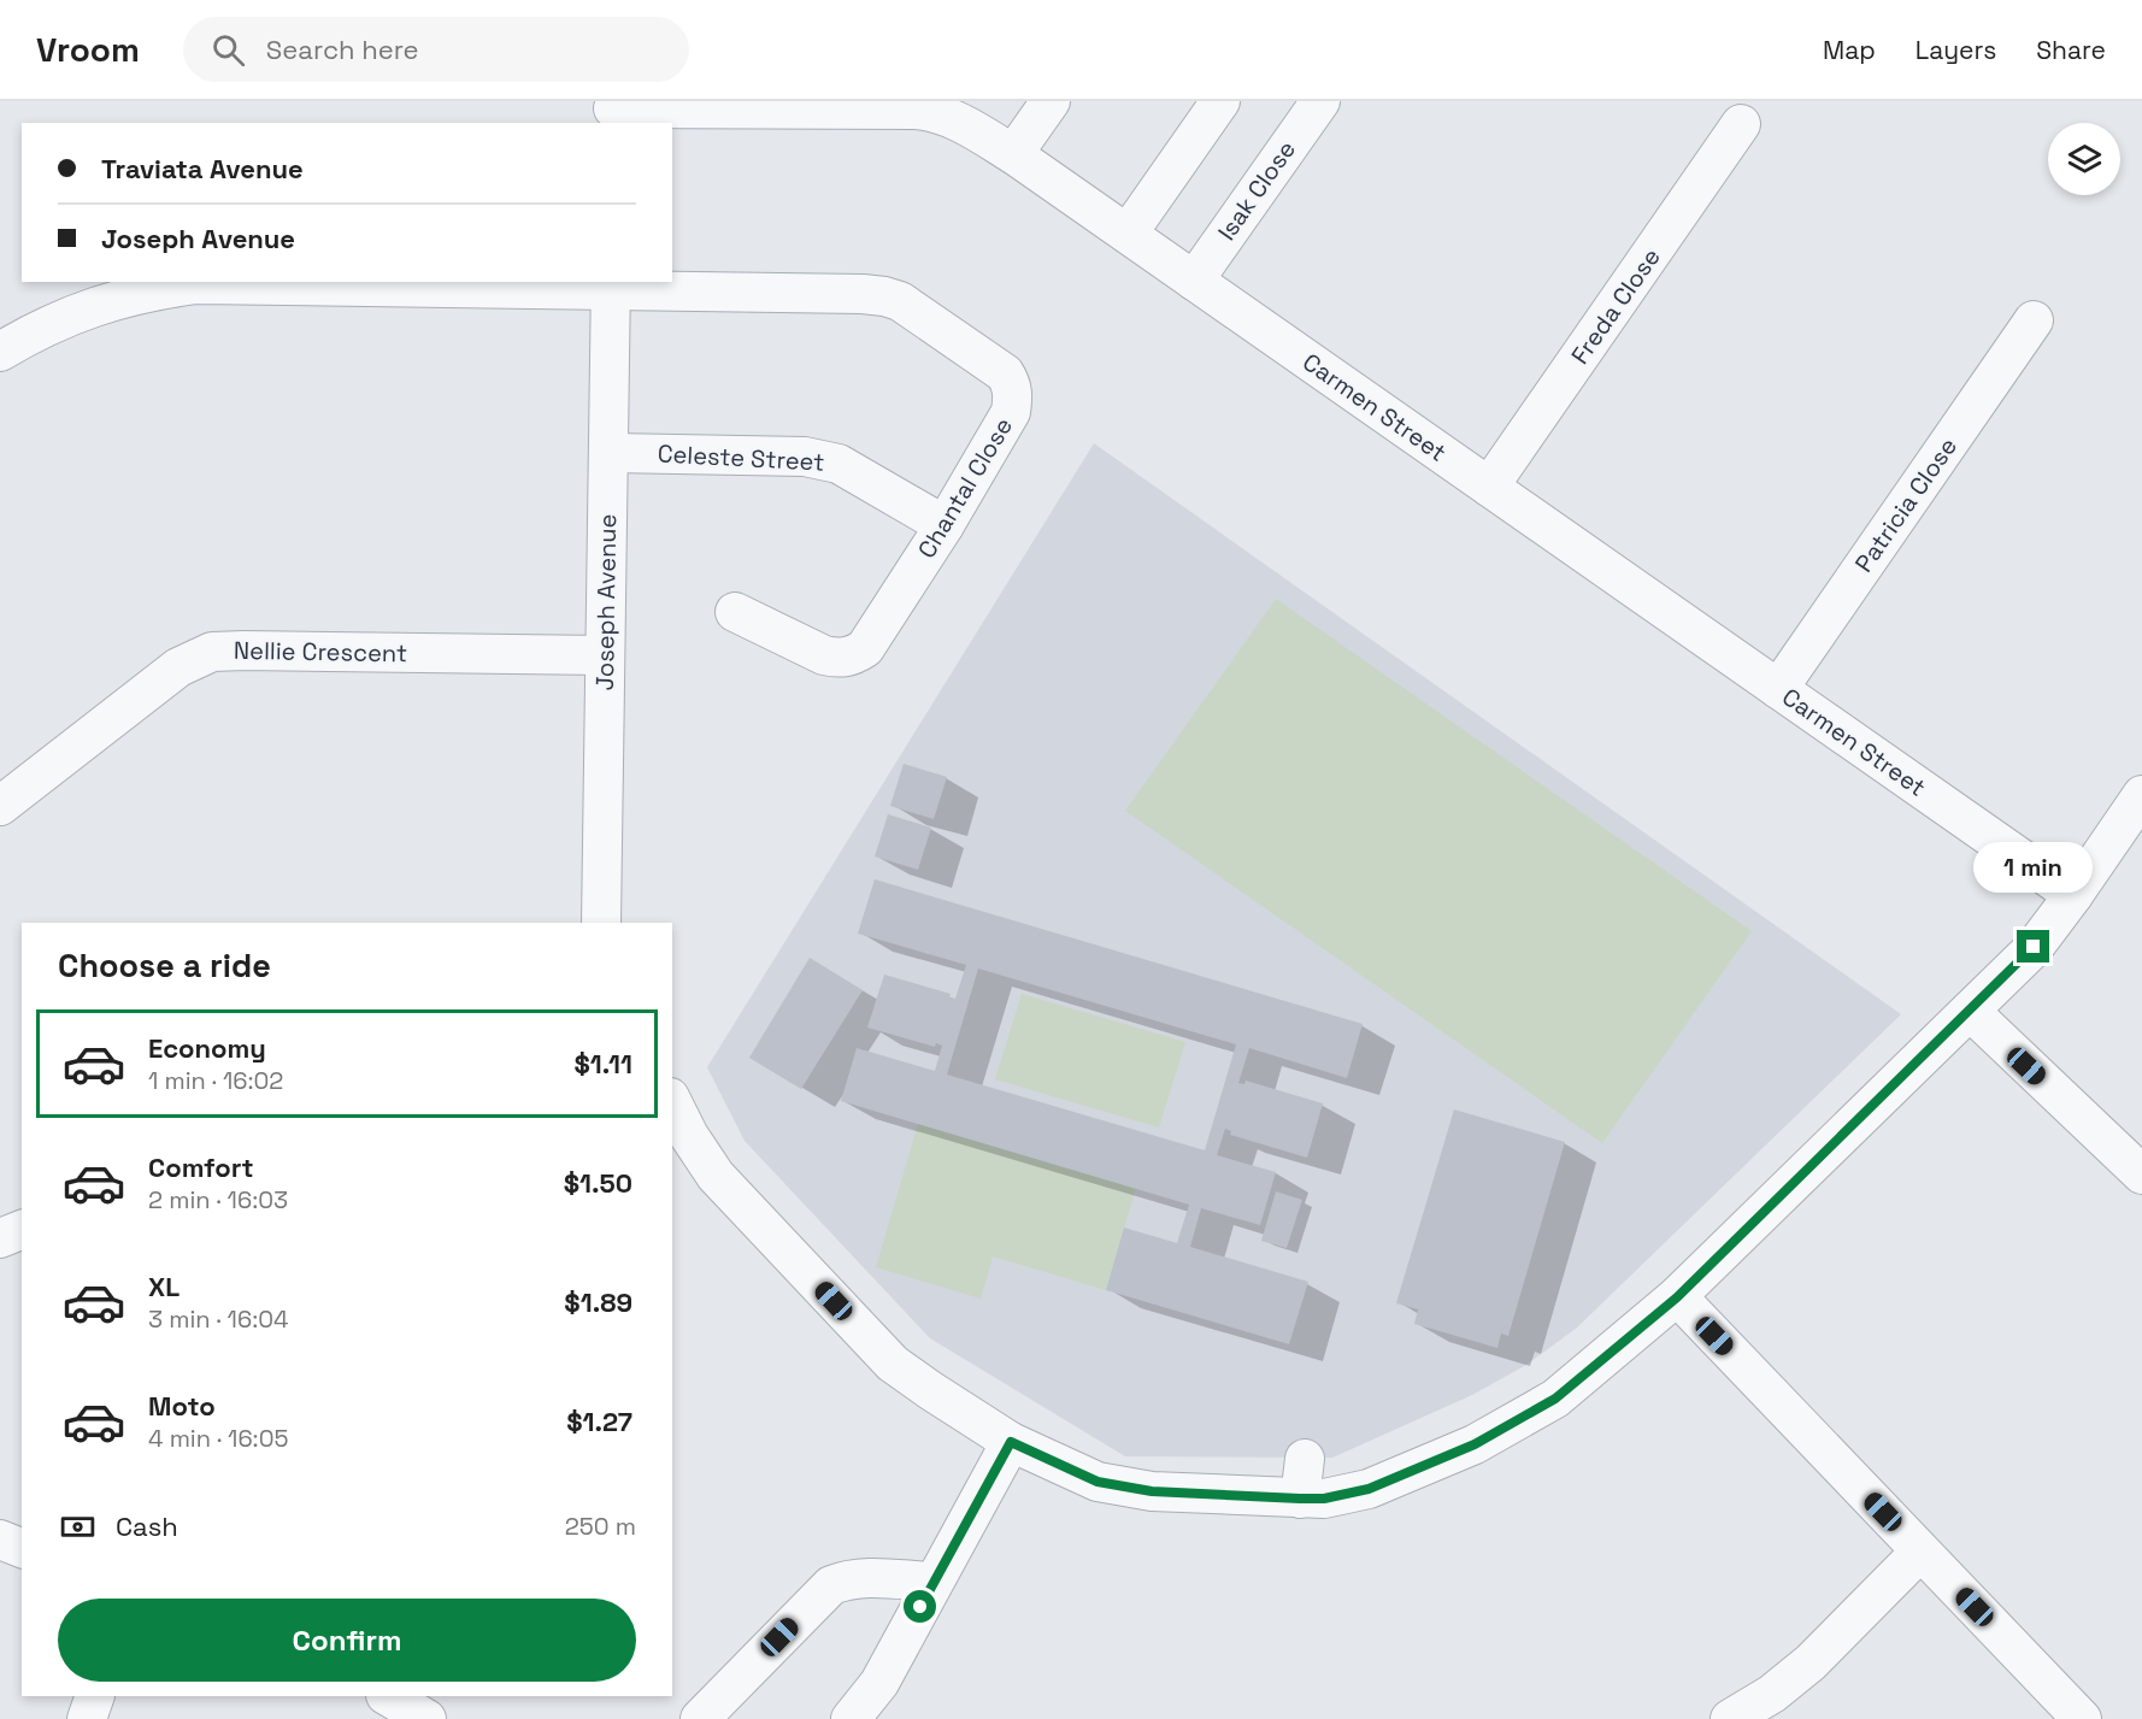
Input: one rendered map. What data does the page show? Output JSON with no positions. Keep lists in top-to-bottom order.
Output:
{
  "streets": {
    "street": [
      "Isak Close",
      "Freda Close",
      "Carmen Street",
      "Celeste Street",
      "Chantal Close",
      "Patricia Close",
      "Joseph Avenue",
      "Nellie Crescent"
    ]
  },
  "crossings": [
    ["Isak Close", "Carmen Street"],
    ["Freda Close", "Carmen Street"],
    ["Carmen Street", "Patricia Close"],
    ["Celeste Street", "Chantal Close"],
    ["Celeste Street", "Joseph Avenue"],
    ["Chantal Close", "Joseph Avenue"],
    ["Joseph Avenue", "Nellie Crescent"]
  ],
  "page": {
    "header": "Vroom",
    "search": "Search here",
    "nav": ["Map", "Layers", "Share"],
    "banner": ["Traviata Avenue", "Joseph Avenue"],
    "bubble": "1 min",
    "heading": "Choose a ride",
    "list": [
      {
        "name": "Economy",
        "note": "1 min · 16:02",
        "value": "$1.11"
      },
      {
        "name": "Comfort",
        "note": "2 min · 16:03",
        "value": "$1.50"
      },
      {
        "name": "XL",
        "note": "3 min · 16:04",
        "value": "$1.89"
      },
      {
        "name": "Moto",
        "note": "4 min · 16:05",
        "value": "$1.27"
      }
    ],
    "pay": ["Cash", "250 m"],
    "buttons": "Confirm"
  }
}
